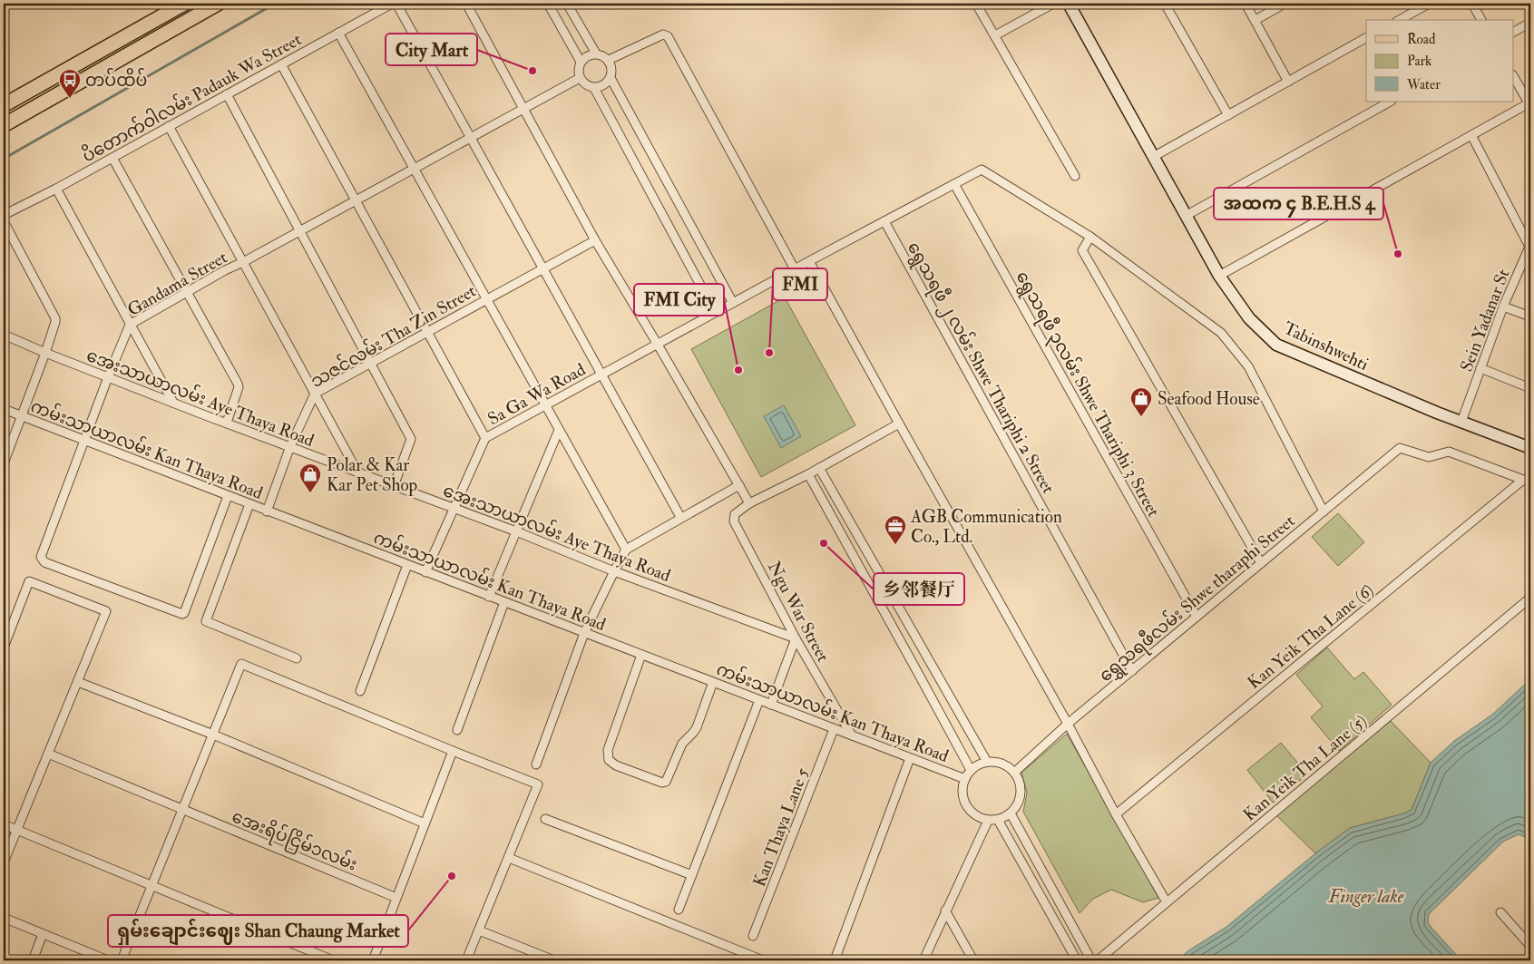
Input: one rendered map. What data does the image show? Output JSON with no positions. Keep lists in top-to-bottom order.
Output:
{
  "streets": {
    "main road": ["Tabinshwehti"],
    "street": [
      "ပိတောက်ဝါလမ်း Padauk Wa Street",
      "Gandama Street",
      "Sein Yadanar St",
      "သဇင်လမ်း Tha Zin Street",
      "ရွေသရဖီ ၂ လမ်း Shwe Thariphi 2 Street",
      "Sa Ga Wa Road",
      "ရွေသရဖီ ၃လမ်း Shwe Thariphi 3 Street",
      "အေးသာယာလမ်း Aye Thaya Road",
      "ကမ်းသာယာလမ်း Kan Thaya Road",
      "ရွှေသရဖီလမ်း Shwe tharaphi Street",
      "Ngu War Street",
      "Kan Yeik Tha Lane (6)",
      "Kan Yeik Tha Lane (5)",
      "Kan Thaya Lane 5",
      "အေးရိပ်ငြိမ်၁လမ်း"
    ]
  },
  "crossings": [
    ["Gandama Street", "အေးသာယာလမ်း Aye Thaya Road"],
    ["Gandama Street", "ကမ်းသာယာလမ်း Kan Thaya Road"],
    ["Sein Yadanar St", "Tabinshwehti"],
    ["သဇင်လမ်း Tha Zin Street", "အေးသာယာလမ်း Aye Thaya Road"],
    ["သဇင်လမ်း Tha Zin Street", "ကမ်းသာယာလမ်း Kan Thaya Road"],
    ["ရွေသရဖီ ၂ လမ်း Shwe Thariphi 2 Street", "Sa Ga Wa Road"],
    ["ရွေသရဖီ ၂ လမ်း Shwe Thariphi 2 Street", "ရွှေသရဖီလမ်း Shwe tharaphi Street"],
    ["Sa Ga Wa Road", "ရွေသရဖီ ၃လမ်း Shwe Thariphi 3 Street"],
    ["Sa Ga Wa Road", "အေးသာယာလမ်း Aye Thaya Road"],
    ["Sa Ga Wa Road", "ကမ်းသာယာလမ်း Kan Thaya Road"],
    ["ရွေသရဖီ ၃လမ်း Shwe Thariphi 3 Street", "ရွှေသရဖီလမ်း Shwe tharaphi Street"],
    ["အေးသာယာလမ်း Aye Thaya Road", "Ngu War Street"],
    ["ကမ်းသာယာလမ်း Kan Thaya Road", "ရွှေသရဖီလမ်း Shwe tharaphi Street"],
    ["ကမ်းသာယာလမ်း Kan Thaya Road", "Ngu War Street"],
    ["ကမ်းသာယာလမ်း Kan Thaya Road", "Kan Thaya Lane 5"],
    ["ရွှေသရဖီလမ်း Shwe tharaphi Street", "Kan Yeik Tha Lane (6)"]
  ],
  "water": ["Finger lake"],
  "places": {
    "other": [
      "City Mart",
      "အထက ၄ B.E.H.S 4",
      "FMI",
      "FMI City",
      "乡邻餐厅",
      "ရှမ်းချောင်းဈေး Shan Chaung Market"
    ],
    "bus stop": ["တပ်ထိပ်"],
    "shop": ["Seafood House", "Polar & Kar Kar Pet Shop"],
    "office": ["AGB Communication Co., Ltd."]
  },
  "legend": ["Road", "Park", "Water"]
}
